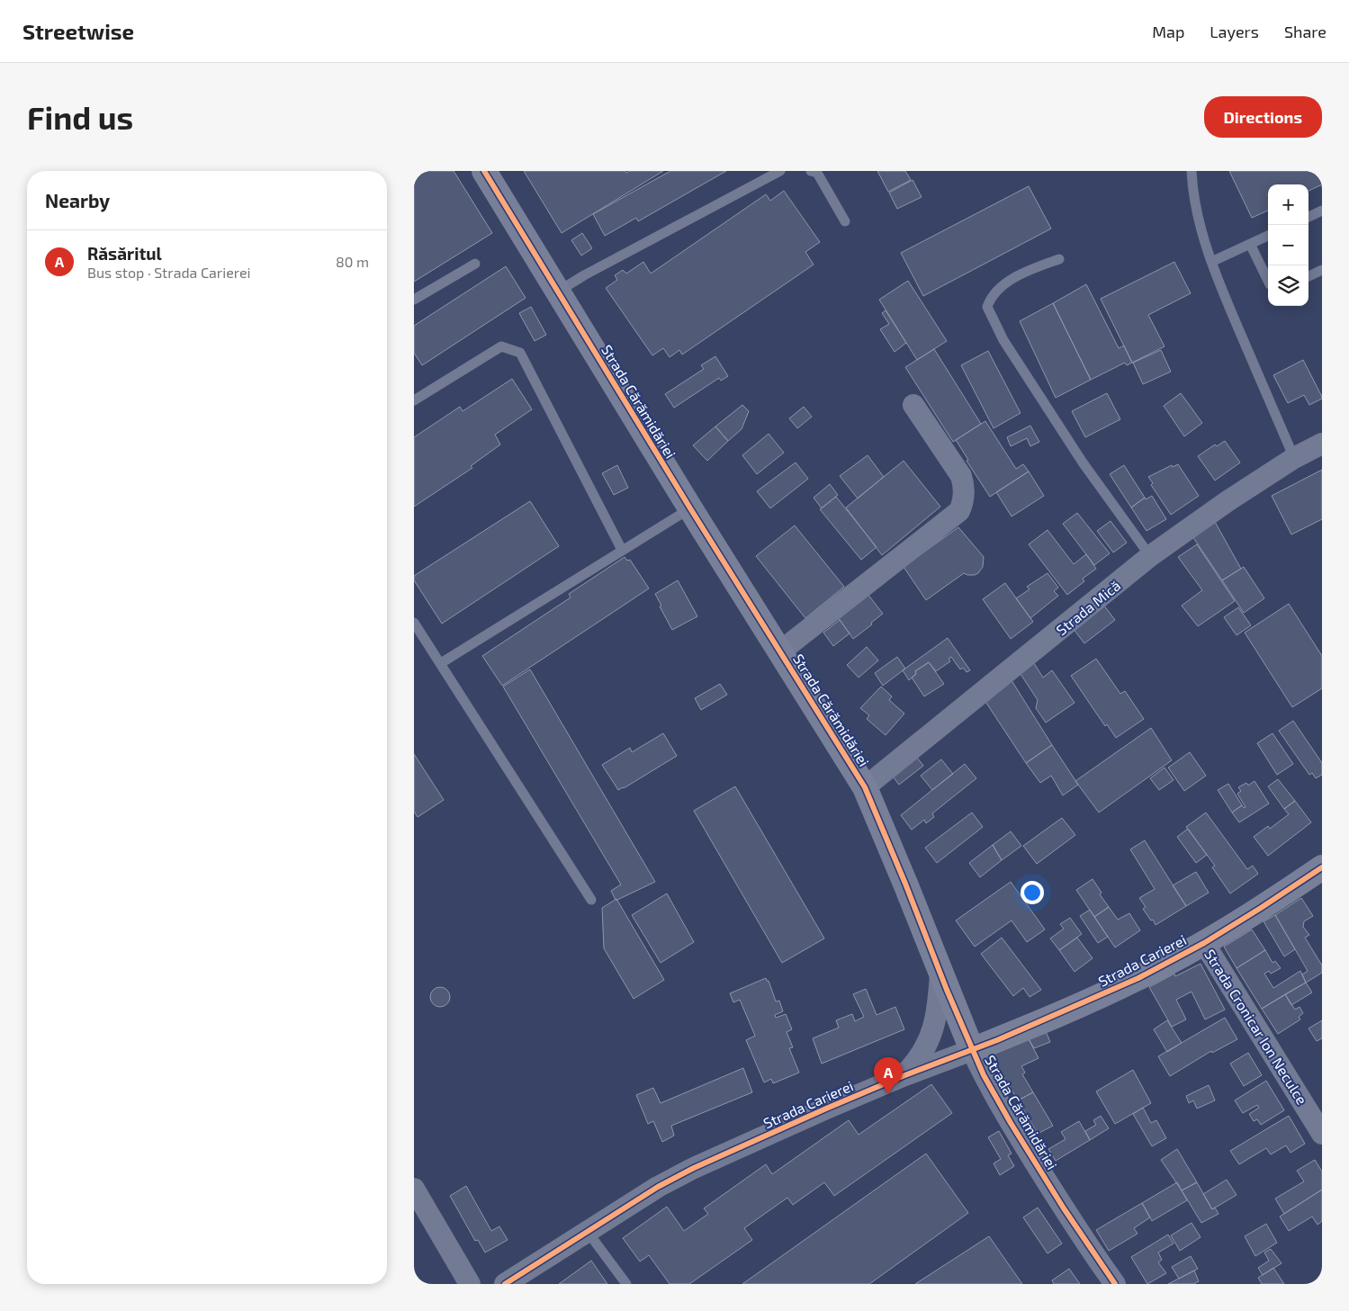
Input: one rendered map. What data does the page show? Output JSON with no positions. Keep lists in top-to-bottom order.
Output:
{
  "streets": {
    "street": [
      "Strada Cărămidăriei",
      "Strada Mică",
      "Strada Carierei",
      "Strada Cronicar Ion Neculce"
    ]
  },
  "crossings": [
    ["Strada Cărămidăriei", "Strada Mică"],
    ["Strada Cărămidăriei", "Strada Carierei"],
    ["Strada Carierei", "Strada Cronicar Ion Neculce"]
  ],
  "page": {
    "header": "Streetwise",
    "nav": ["Map", "Layers", "Share"],
    "buttons": "Directions",
    "title": "Find us",
    "heading": "Nearby",
    "map_buttons": ["+", "−"],
    "list": [
      {
        "mark": "A",
        "name": "Răsăritul",
        "note": "Bus stop · Strada Carierei",
        "value": "80 m"
      }
    ],
    "pins": "A"
  }
}
